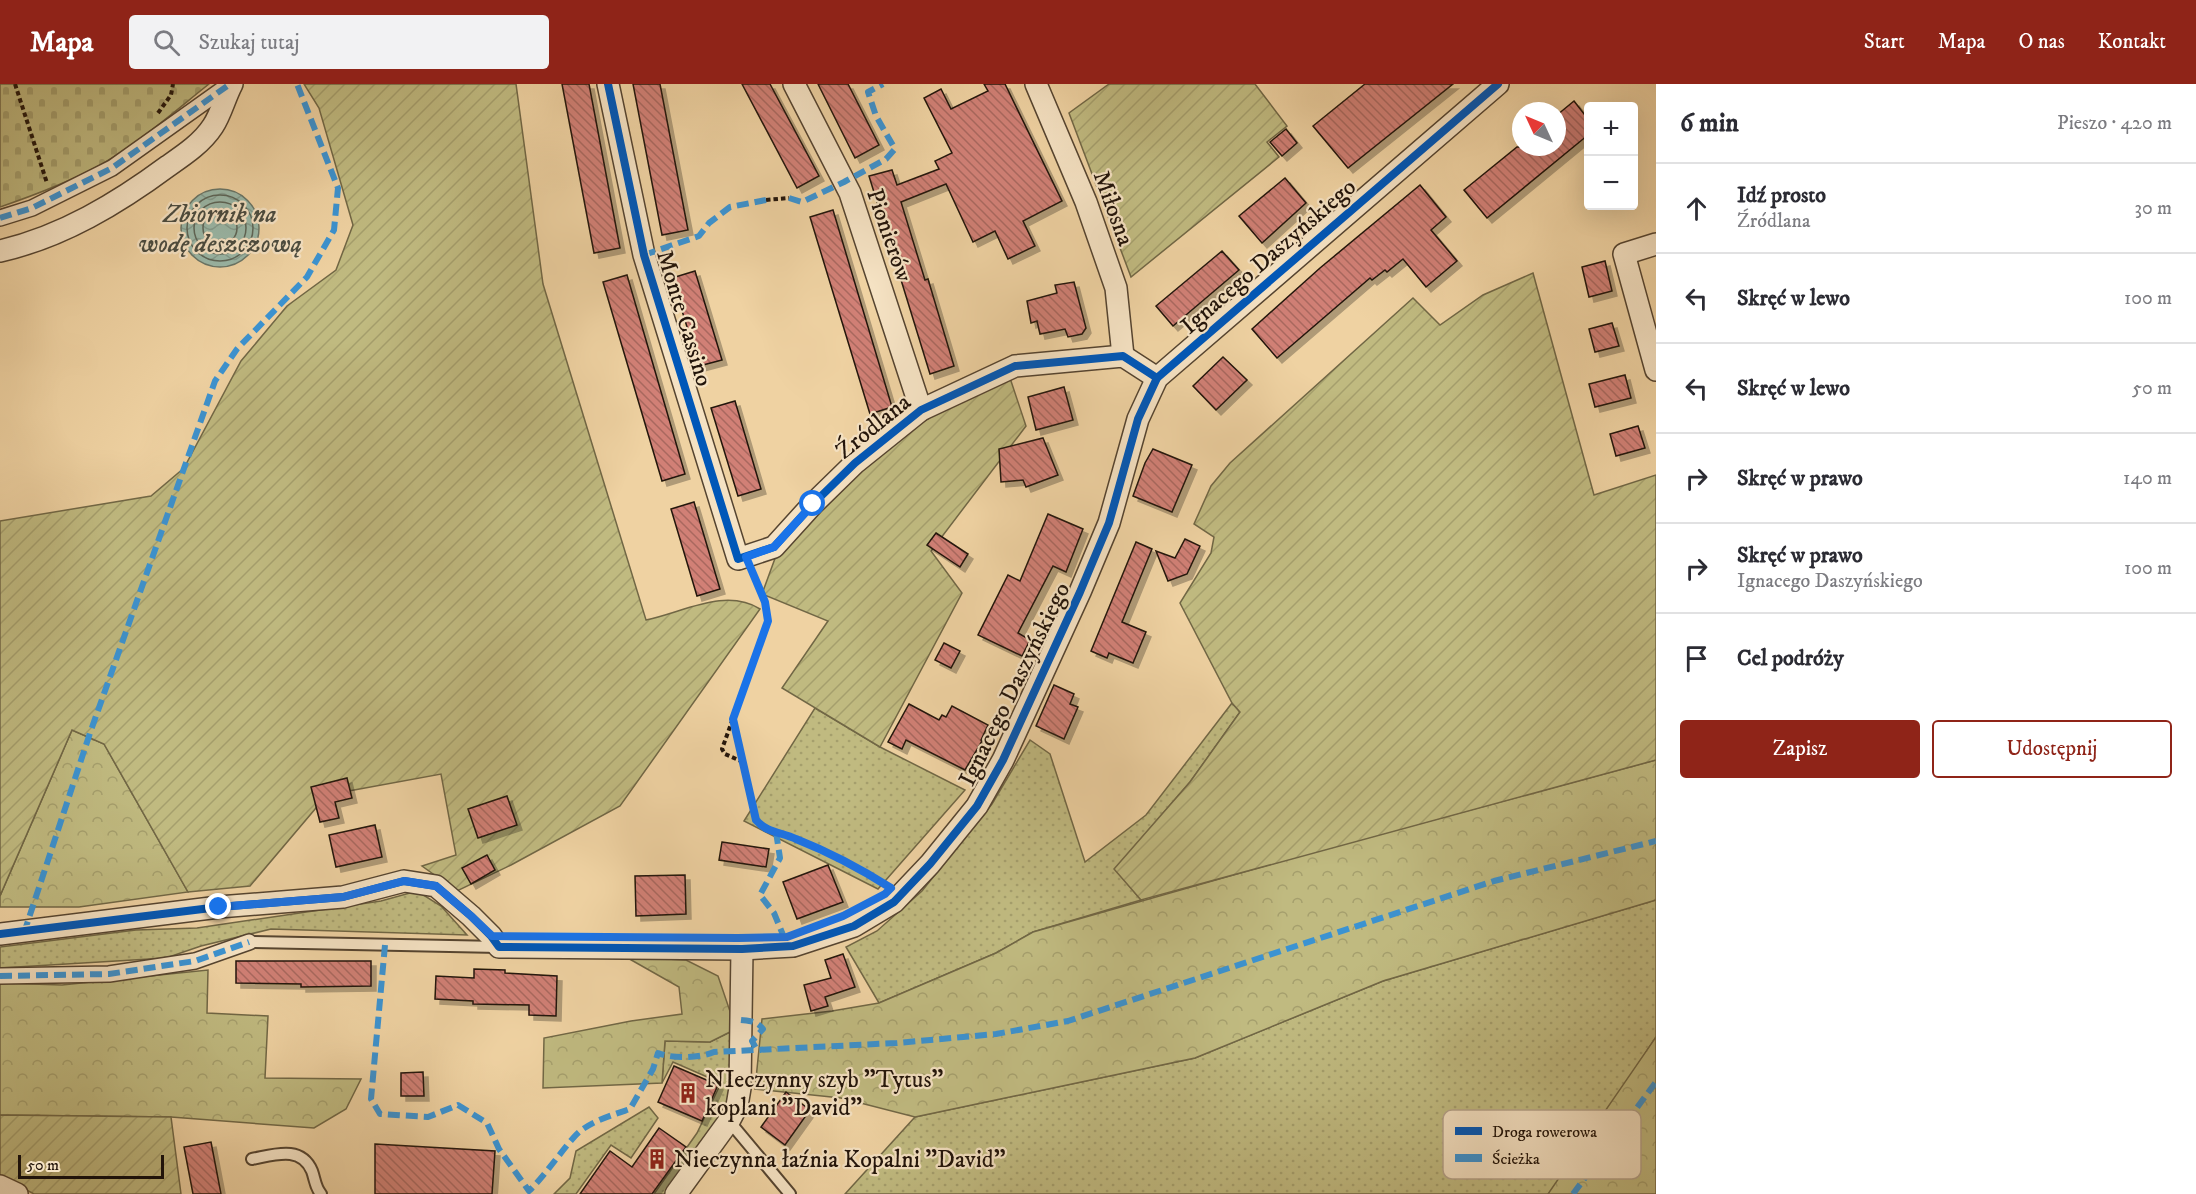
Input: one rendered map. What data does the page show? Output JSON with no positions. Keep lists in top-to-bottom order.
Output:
{
  "streets": {
    "street": [
      "Miłosna",
      "Pionierów",
      "Ignacego Daszyńskiego",
      "Monte Cassino",
      "Źródlana"
    ]
  },
  "crossings": [
    ["Miłosna", "Źródlana"],
    ["Pionierów", "Źródlana"],
    ["Monte Cassino", "Źródlana"]
  ],
  "water": ["Zbiornik na wodę deszczową"],
  "places": {
    "building": ["NIeczynny szyb \"Tytus\" koplani \"David\"", "Nieczynna łaźnia Kopalni \"David\""]
  },
  "legend": ["Droga rowerowa", "Ścieżka"],
  "scale_bar": "50 m",
  "north": "top left",
  "page": {
    "header": "Mapa",
    "search": "Szukaj tutaj",
    "nav": [
      "Start",
      "Mapa",
      "O nas",
      "Kontakt"
    ],
    "heading": ["6 min", "Pieszo · 420 m"],
    "map_buttons": ["+", "−"],
    "list": [
      ["Idź prosto", "Źródlana", "30 m"],
      ["Skręć w lewo", "100 m"],
      ["Skręć w lewo", "50 m"],
      ["Skręć w prawo", "140 m"],
      ["Skręć w prawo", "Ignacego Daszyńskiego", "100 m"],
      "Cel podróży"
    ],
    "buttons": ["Zapisz", "Udostępnij"],
    "scale": "50 m"
  }
}
